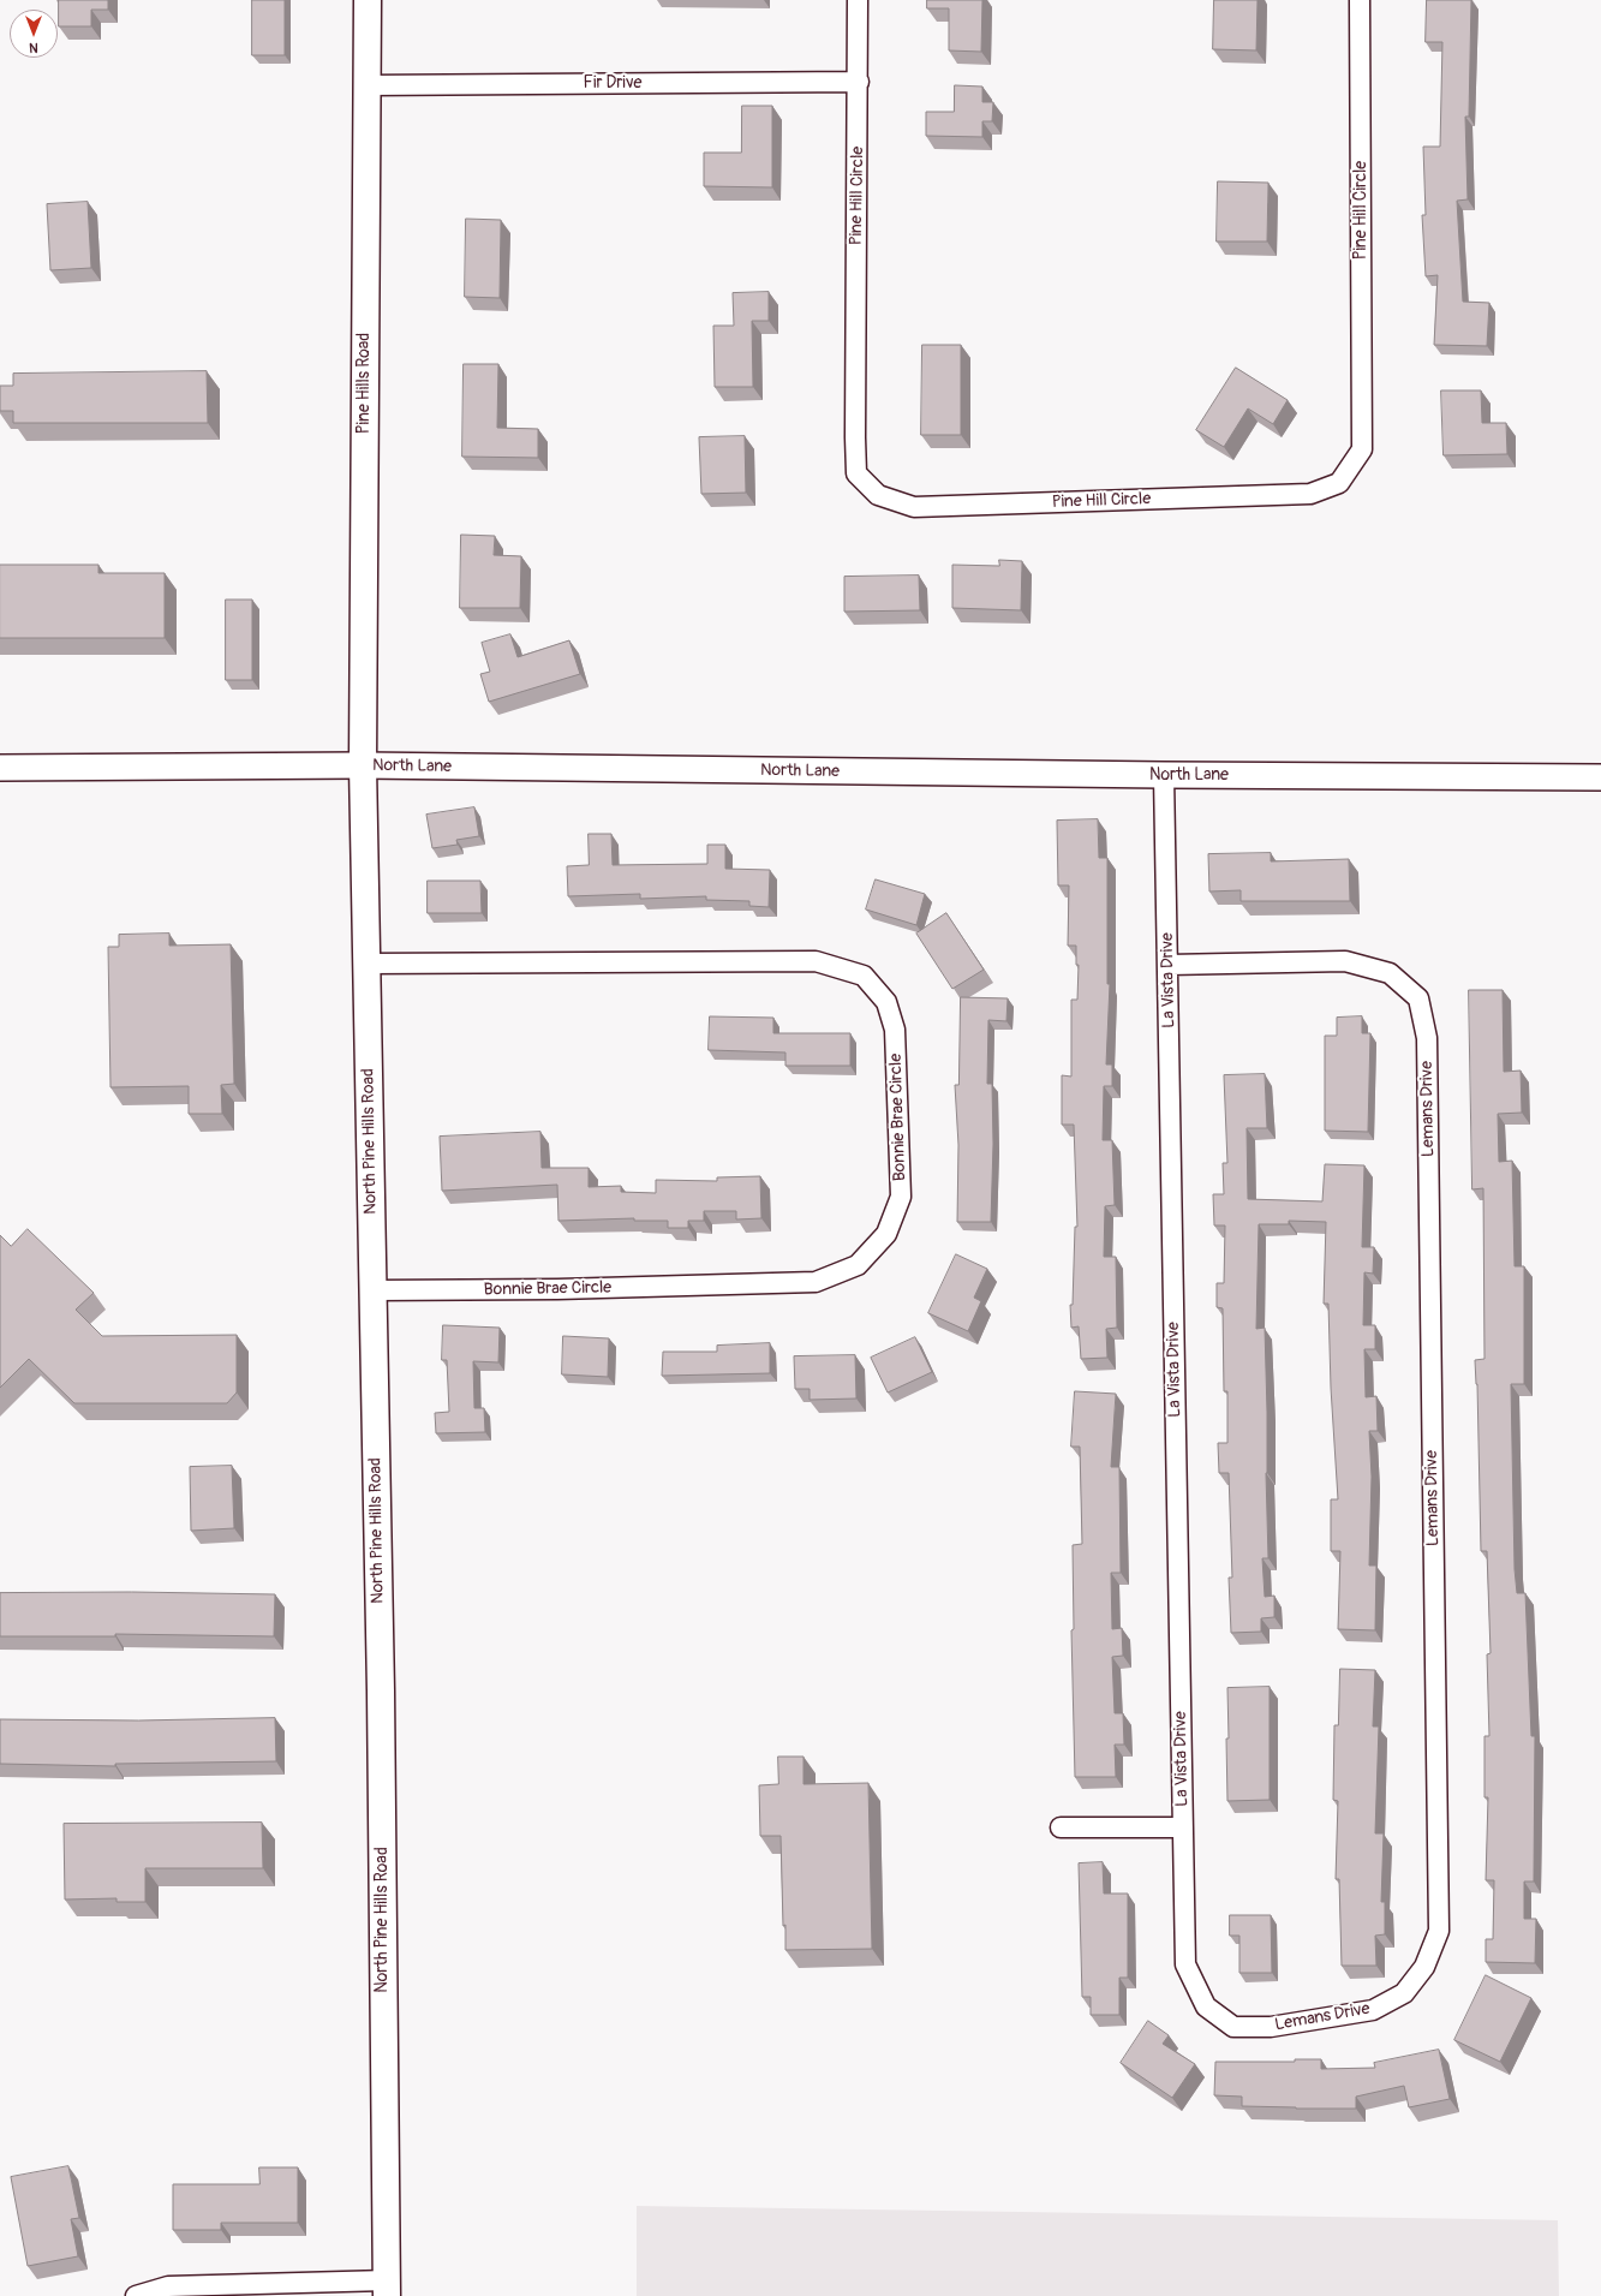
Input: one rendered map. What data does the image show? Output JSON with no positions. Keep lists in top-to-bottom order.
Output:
{
  "streets": {
    "main road": ["Pine Hills Road", "North Pine Hills Road"],
    "street": [
      "Fir Drive",
      "Pine Hill Circle",
      "North Lane",
      "La Vista Drive",
      "Lemans Drive",
      "Bonnie Brae Circle"
    ]
  },
  "crossings": [
    ["Fir Drive", "Pine Hill Circle"],
    ["Fir Drive", "Pine Hills Road"],
    ["Pine Hills Road", "North Lane"],
    ["Pine Hills Road", "North Pine Hills Road"],
    ["North Lane", "La Vista Drive"],
    ["North Lane", "North Pine Hills Road"],
    ["La Vista Drive", "Lemans Drive"],
    ["Bonnie Brae Circle", "North Pine Hills Road"]
  ],
  "north": "bottom"
}
